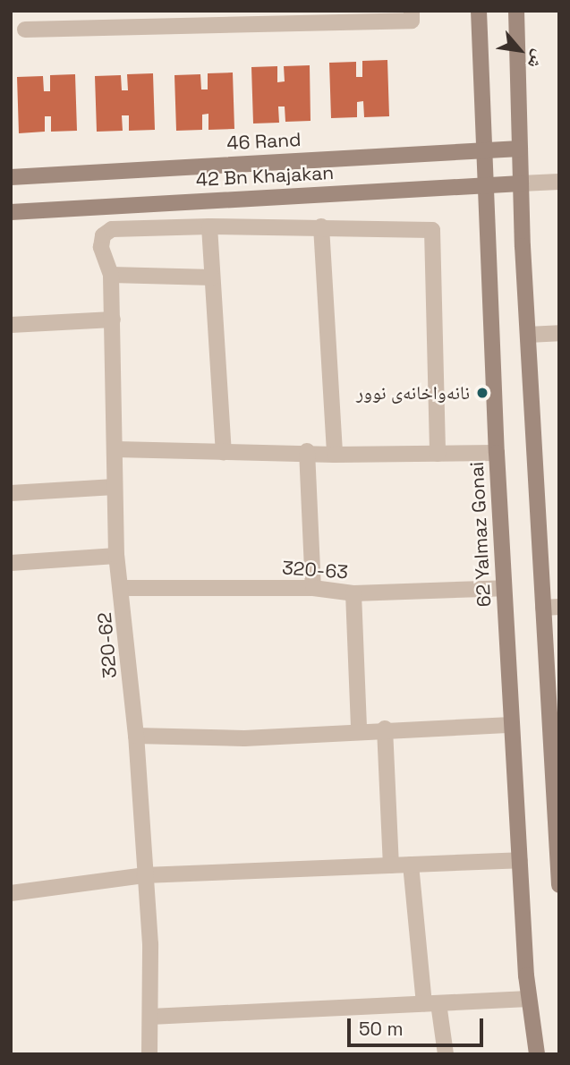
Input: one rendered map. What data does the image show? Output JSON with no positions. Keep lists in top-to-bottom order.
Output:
{
  "streets": {
    "main road": ["46 Rand", "42 Bn Khajakan", "62 Yalmaz Gonai"],
    "street": ["320-63", "320-62"]
  },
  "crossings": [
    ["46 Rand", "62 Yalmaz Gonai"],
    ["42 Bn Khajakan", "62 Yalmaz Gonai"],
    ["62 Yalmaz Gonai", "320-63"],
    ["320-63", "320-62"]
  ],
  "places": ["نانەواخانەی نوور"],
  "scale_bar": "50 m",
  "north": "bottom right"
}
